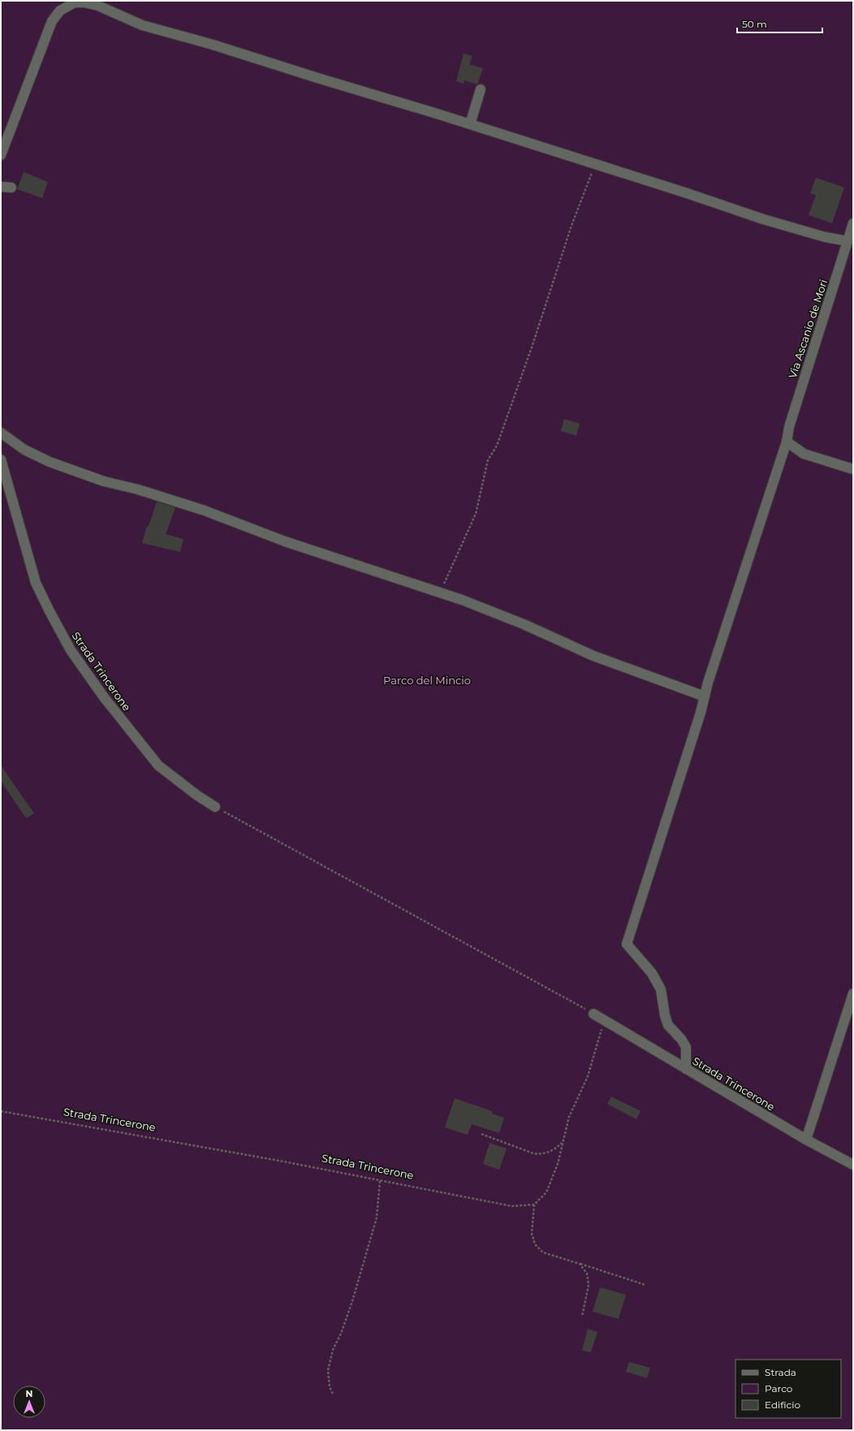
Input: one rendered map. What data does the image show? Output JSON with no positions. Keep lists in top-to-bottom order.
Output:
{
  "streets": {
    "street": ["Via Ascanio de Mori", "Strada Trincerone"]
  },
  "crossings": [
    ["Via Ascanio de Mori", "Strada Trincerone"]
  ],
  "parks": ["Parco del Mincio"],
  "legend": ["Strada", "Parco", "Edificio"],
  "scale_bar": "50 m",
  "north": "top"
}
